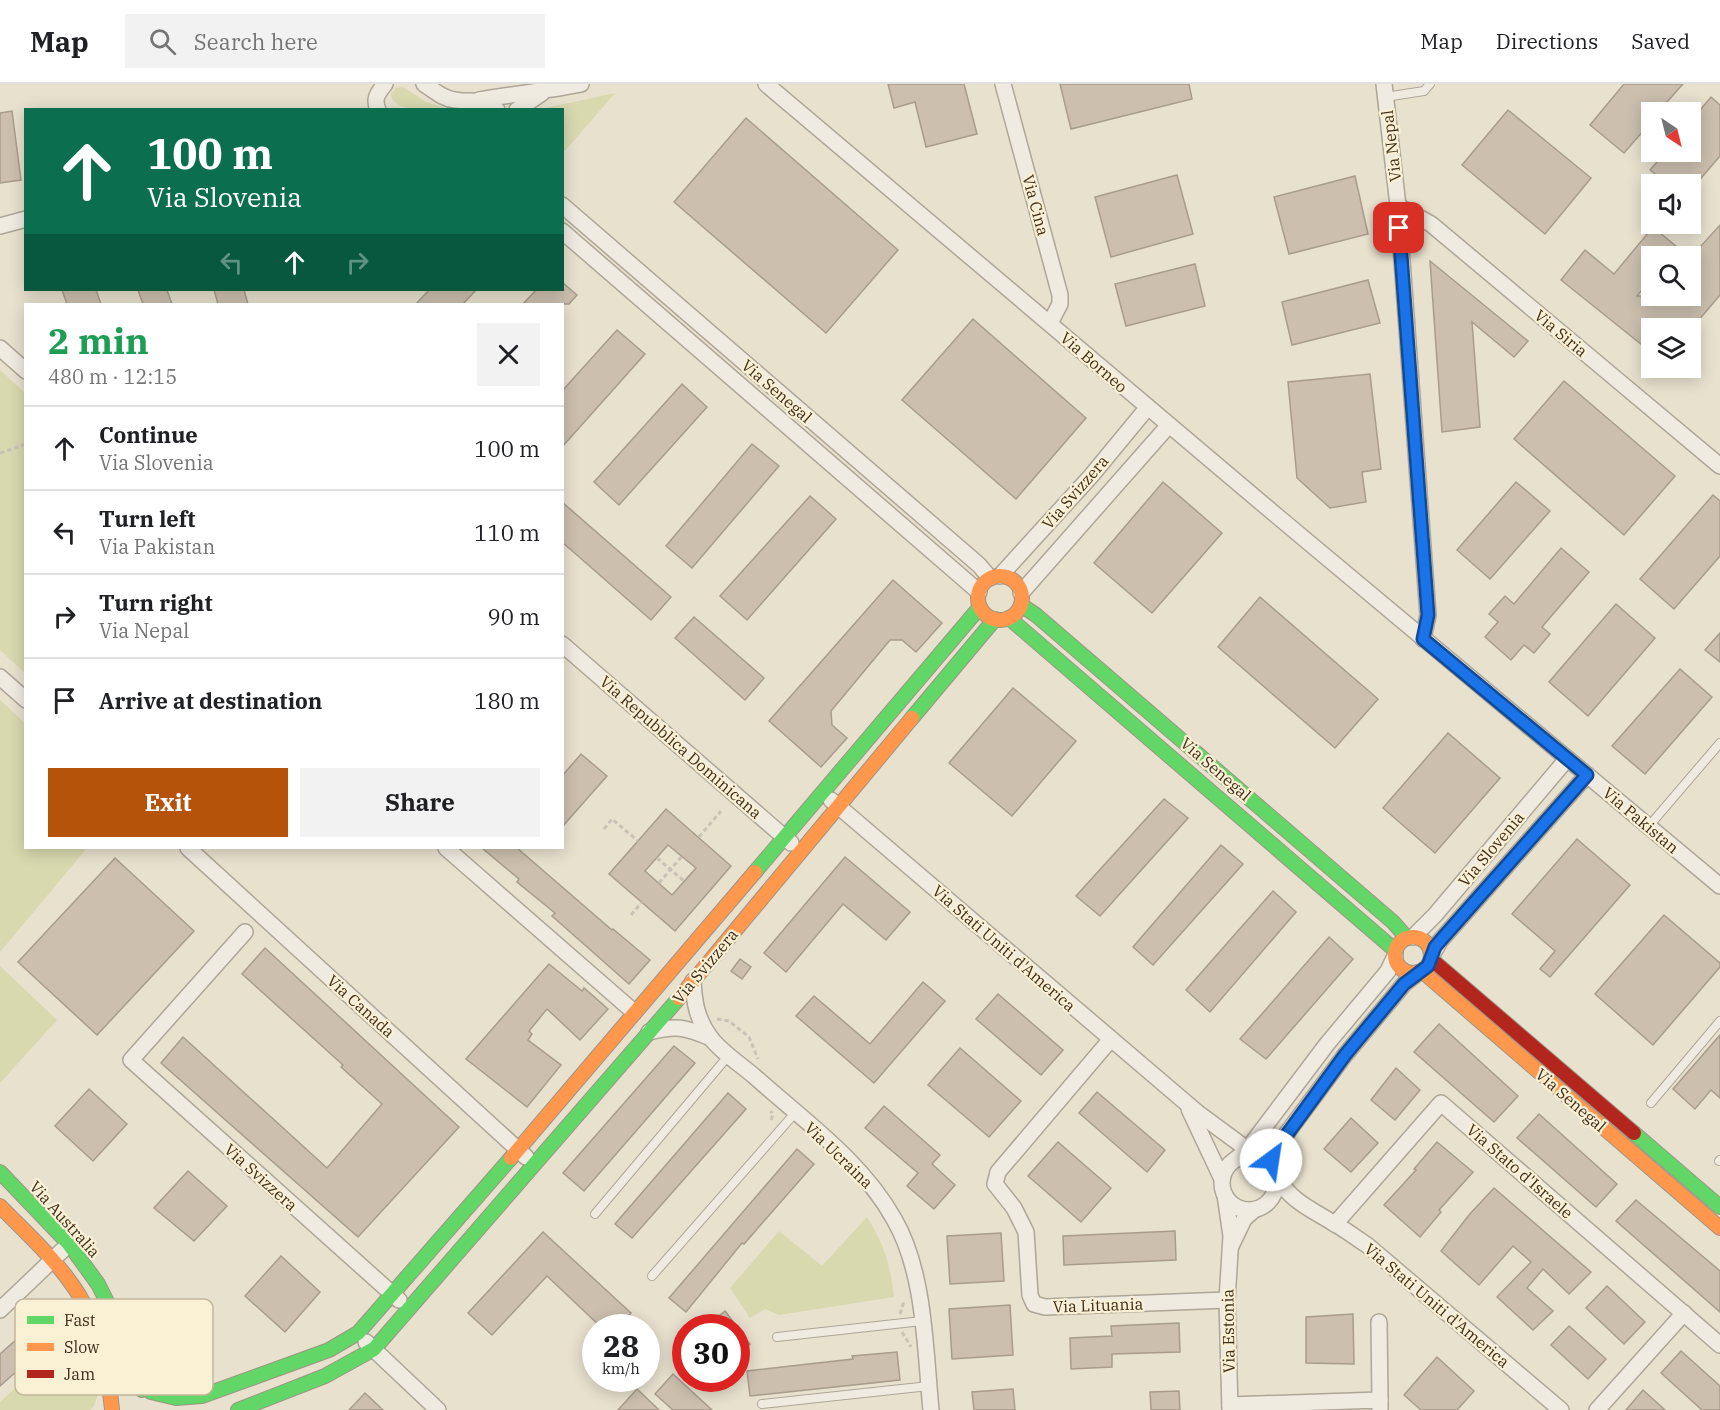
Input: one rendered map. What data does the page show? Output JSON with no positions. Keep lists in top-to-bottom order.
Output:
{
  "streets": {
    "main road": ["Via Senegal", "Via Svizzera", "Via Australia"],
    "street": [
      "Via Nepal",
      "Via Cina",
      "Via Siria",
      "Via Borneo",
      "Via Repubblica Dominicana",
      "Via Pakistan",
      "Via Slovenia",
      "Via Stati Uniti d'America",
      "Via Canada",
      "Via Ucraina",
      "Via Stato d'Israele",
      "Via Lituania",
      "Via Estonia"
    ]
  },
  "crossings": [
    ["Via Nepal", "Via Siria"],
    ["Via Nepal", "Via Borneo"],
    ["Via Nepal", "Via Pakistan"],
    ["Via Cina", "Via Borneo"],
    ["Via Borneo", "Via Svizzera"],
    ["Via Borneo", "Via Pakistan"],
    ["Via Senegal", "Via Svizzera"],
    ["Via Senegal", "Via Slovenia"],
    ["Via Svizzera", "Via Repubblica Dominicana"],
    ["Via Svizzera", "Via Stati Uniti d'America"],
    ["Via Svizzera", "Via Canada"],
    ["Via Svizzera", "Via Ucraina"],
    ["Via Pakistan", "Via Slovenia"],
    ["Via Stati Uniti d'America", "Via Stato d'Israele"],
    ["Via Stati Uniti d'America", "Via Lituania"],
    ["Via Stati Uniti d'America", "Via Estonia"],
    ["Via Lituania", "Via Estonia"]
  ],
  "legend": ["Fast", "Slow", "Jam"],
  "north": "bottom right",
  "page": {
    "header": "Map",
    "search": "Search here",
    "nav": ["Map", "Directions", "Saved"],
    "turn": ["100 m", "Via Slovenia"],
    "heading": ["2 min", "480 m · 12:15"],
    "list": [
      {
        "name": "Continue",
        "note": "Via Slovenia",
        "value": "100 m"
      },
      {
        "name": "Turn left",
        "note": "Via Pakistan",
        "value": "110 m"
      },
      {
        "name": "Turn right",
        "note": "Via Nepal",
        "value": "90 m"
      },
      {
        "name": "Arrive at destination",
        "value": "180 m"
      }
    ],
    "buttons": ["Exit", "Share"],
    "speed": "28 km/h",
    "limit": "30"
  }
}
